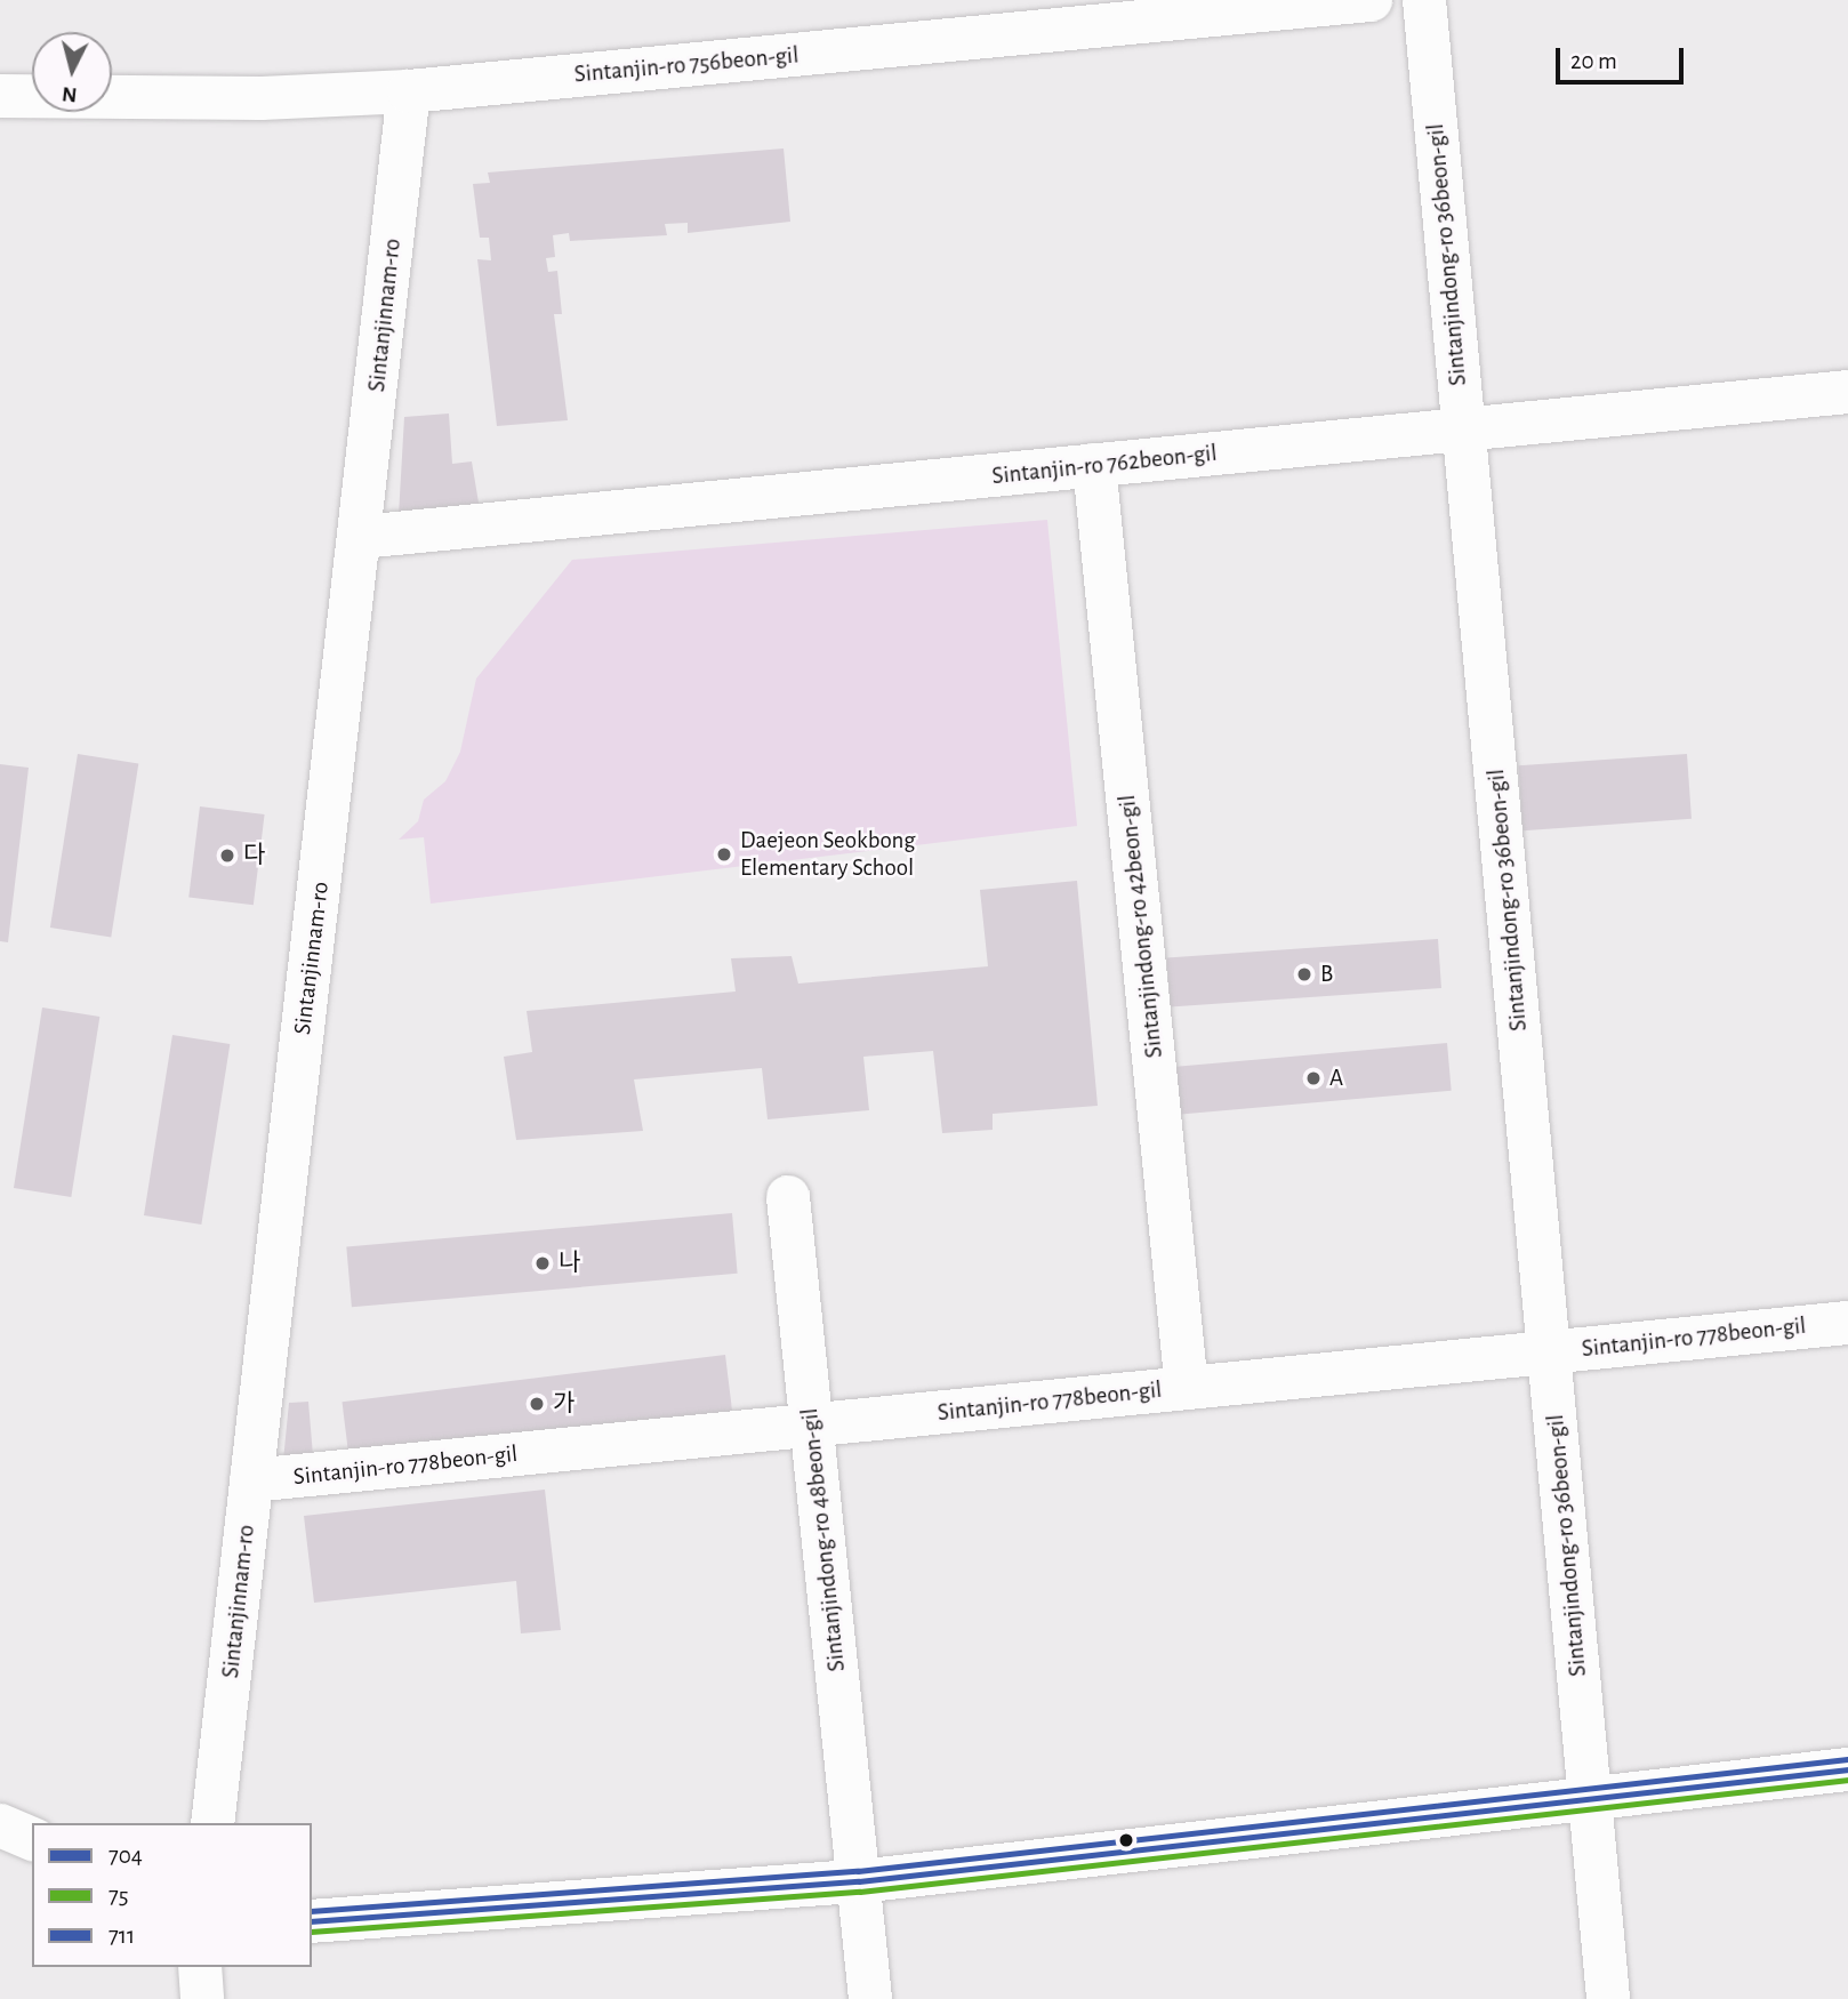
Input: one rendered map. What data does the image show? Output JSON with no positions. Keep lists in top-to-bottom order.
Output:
{
  "streets": {
    "street": [
      "Sintanjin-ro 756beon-gil",
      "Sintanjindong-ro 36beon-gil",
      "Sintanjinnam-ro",
      "Sintanjin-ro 762beon-gil",
      "Sintanjindong-ro 42beon-gil",
      "Sintanjin-ro 778beon-gil",
      "Sintanjindong-ro 48beon-gil"
    ]
  },
  "crossings": [
    ["Sintanjin-ro 756beon-gil", "Sintanjinnam-ro"],
    ["Sintanjindong-ro 36beon-gil", "Sintanjin-ro 762beon-gil"],
    ["Sintanjindong-ro 36beon-gil", "Sintanjin-ro 778beon-gil"],
    ["Sintanjinnam-ro", "Sintanjin-ro 762beon-gil"],
    ["Sintanjinnam-ro", "Sintanjin-ro 778beon-gil"],
    ["Sintanjin-ro 762beon-gil", "Sintanjindong-ro 42beon-gil"],
    ["Sintanjindong-ro 42beon-gil", "Sintanjin-ro 778beon-gil"],
    ["Sintanjin-ro 778beon-gil", "Sintanjindong-ro 48beon-gil"]
  ],
  "places": [
    "Daejeon Seokbong Elementary School",
    "다",
    "B",
    "A",
    "나",
    "가"
  ],
  "lines": ["transit line 711", "transit line 704", "transit line 75"],
  "legend": ["704", "75", "711"],
  "scale_bar": "20 m",
  "north": "bottom"
}
